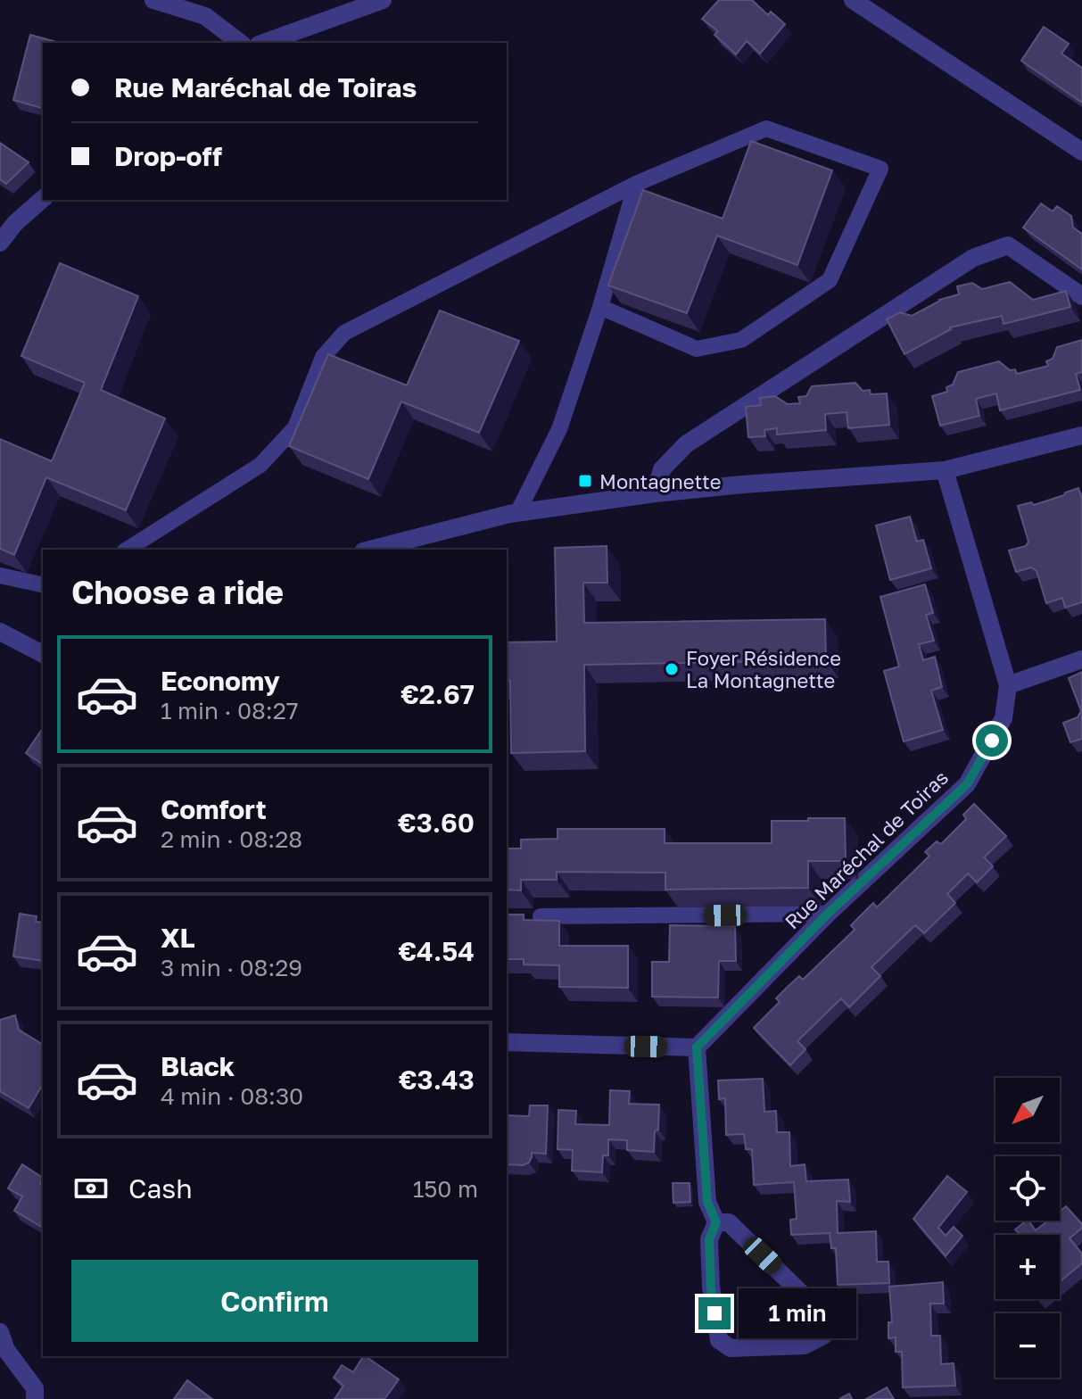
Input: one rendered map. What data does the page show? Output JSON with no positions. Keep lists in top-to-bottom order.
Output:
{
  "streets": {
    "street": ["Rue Maréchal de Toiras"]
  },
  "places": {
    "transit": ["Montagnette"],
    "other": ["Foyer Résidence La Montagnette"]
  },
  "north": "bottom left",
  "page": {
    "banner": ["Rue Maréchal de Toiras", "Drop-off"],
    "heading": "Choose a ride",
    "list": [
      {
        "name": "Economy",
        "note": "1 min · 08:27",
        "value": "€2.67"
      },
      {
        "name": "Comfort",
        "note": "2 min · 08:28",
        "value": "€3.60"
      },
      {
        "name": "XL",
        "note": "3 min · 08:29",
        "value": "€4.54"
      },
      {
        "name": "Black",
        "note": "4 min · 08:30",
        "value": "€3.43"
      }
    ],
    "map_buttons": ["+", "−"],
    "pay": ["Cash", "150 m"],
    "buttons": "Confirm",
    "bubble": "1 min"
  }
}
